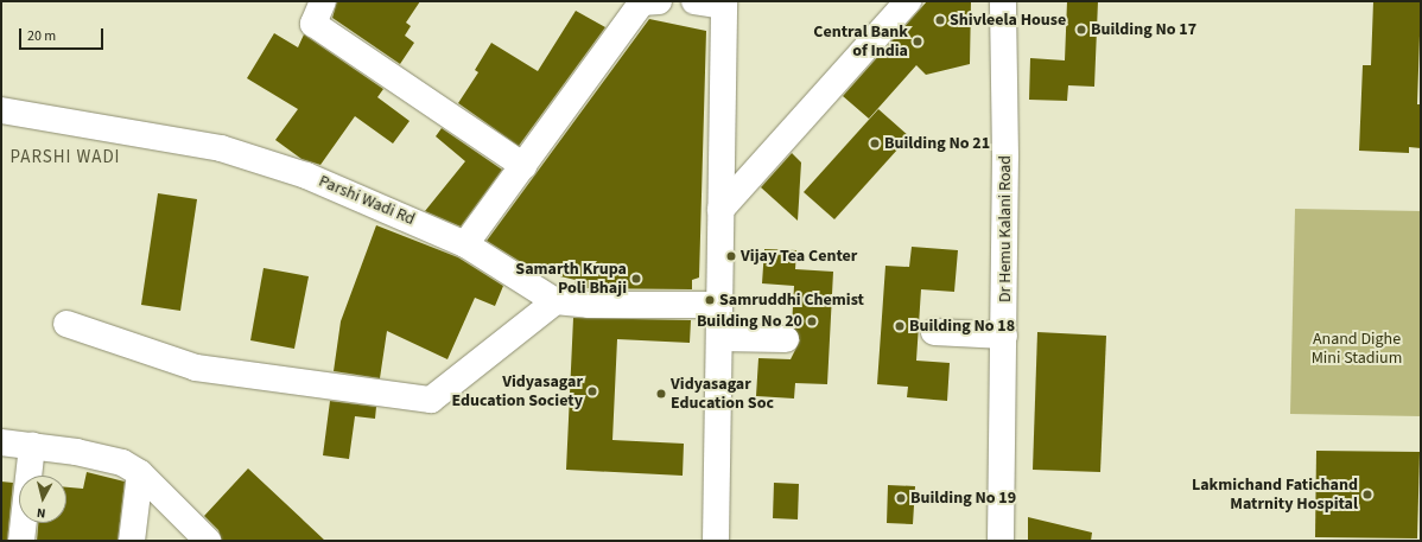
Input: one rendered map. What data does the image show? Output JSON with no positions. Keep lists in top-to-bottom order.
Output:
{
  "streets": {
    "street": ["Parshi Wadi Rd", "Dr Hemu Kalani Road"]
  },
  "districts": ["PARSHI WADI"],
  "parks": ["Anand Dighe Mini Stadium"],
  "places": [
    "Shivleela House",
    "Building No 17",
    "Central Bank of India",
    "Building No 21",
    "Vijay Tea Center",
    "Samarth Krupa Poli Bhaji",
    "Samruddhi Chemist",
    "Building No 20",
    "Building No 18",
    "Vidyasagar Education Society",
    "Vidyasagar Education Soc",
    "Lakmichand Fatichand Matrnity Hospital",
    "Building No 19"
  ],
  "scale_bar": "20 m",
  "north": "bottom"
}
